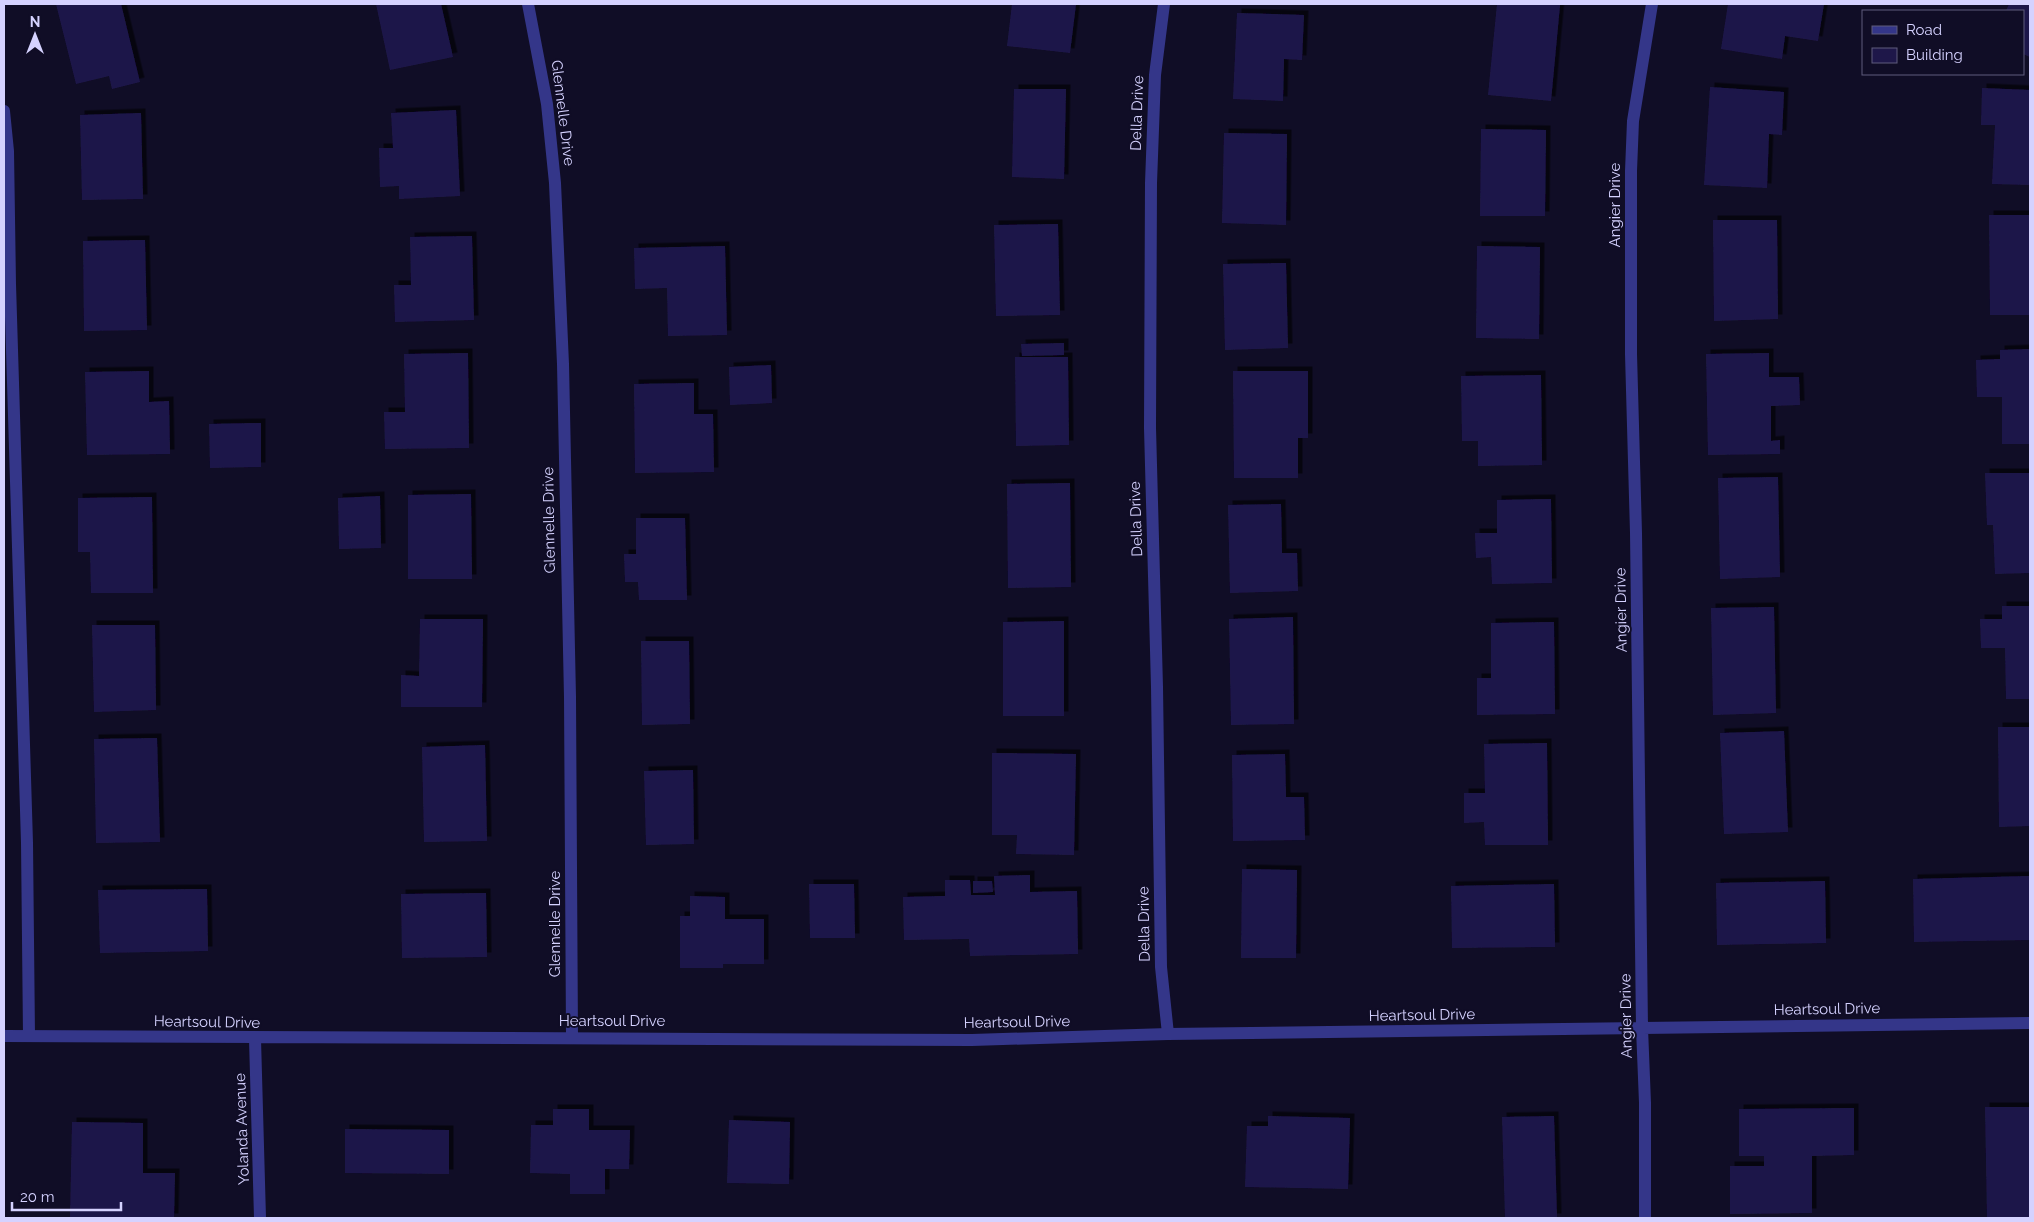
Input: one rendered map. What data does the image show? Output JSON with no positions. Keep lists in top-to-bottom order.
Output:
{
  "streets": {
    "street": [
      "Glennelle Drive",
      "Della Drive",
      "Angier Drive",
      "Heartsoul Drive",
      "Yolanda Avenue"
    ]
  },
  "crossings": [
    ["Glennelle Drive", "Heartsoul Drive"],
    ["Della Drive", "Heartsoul Drive"],
    ["Angier Drive", "Heartsoul Drive"],
    ["Heartsoul Drive", "Yolanda Avenue"]
  ],
  "legend": ["Road", "Building"],
  "scale_bar": "20 m",
  "north": "top"
}
